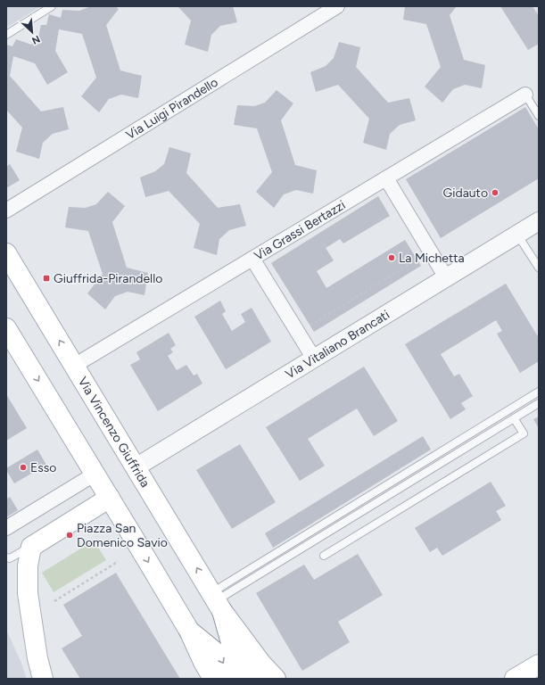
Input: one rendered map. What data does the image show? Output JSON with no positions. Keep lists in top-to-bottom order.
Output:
{
  "streets": {
    "main road": ["Via Vincenzo Giuffrida"],
    "street": ["Via Luigi Pirandello", "Via Grassi Bertazzi", "Via Vitaliano Brancati"]
  },
  "crossings": [
    ["Via Grassi Bertazzi", "Via Vincenzo Giuffrida"],
    ["Via Vitaliano Brancati", "Via Vincenzo Giuffrida"]
  ],
  "places": {
    "other": [
      "Gidauto",
      "La Michetta",
      "Esso",
      "Piazza San Domenico Savio"
    ],
    "transit": ["Giuffrida-Pirandello"]
  },
  "north": "bottom right"
}
